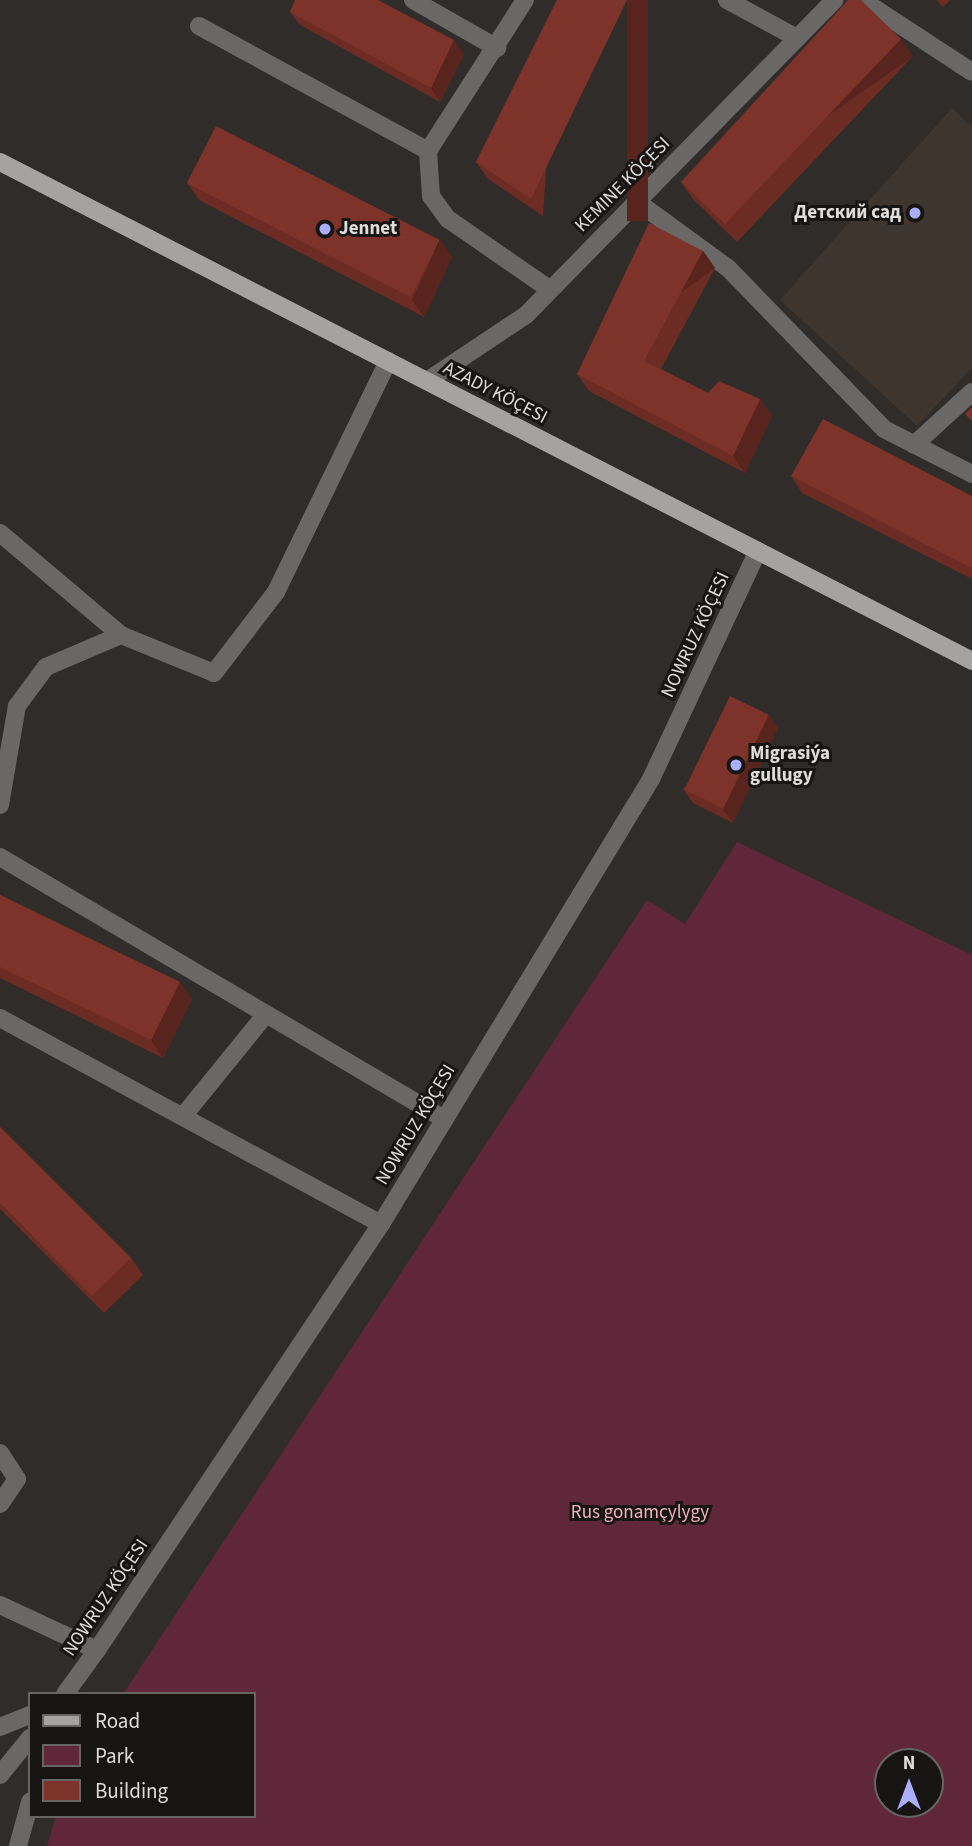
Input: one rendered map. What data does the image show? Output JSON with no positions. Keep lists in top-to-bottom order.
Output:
{
  "streets": {
    "main road": ["AZADY KÖÇESI"],
    "street": ["KEMINE KÖÇESI", "NOWRUZ KÖÇESI"]
  },
  "crossings": [
    ["KEMINE KÖÇESI", "AZADY KÖÇESI"],
    ["AZADY KÖÇESI", "NOWRUZ KÖÇESI"]
  ],
  "parks": ["Rus gonamçylygy"],
  "places": ["Детский сад", "Jennet", "Migrasiýa gullugy"],
  "legend": ["Road", "Park", "Building"],
  "north": "top"
}
